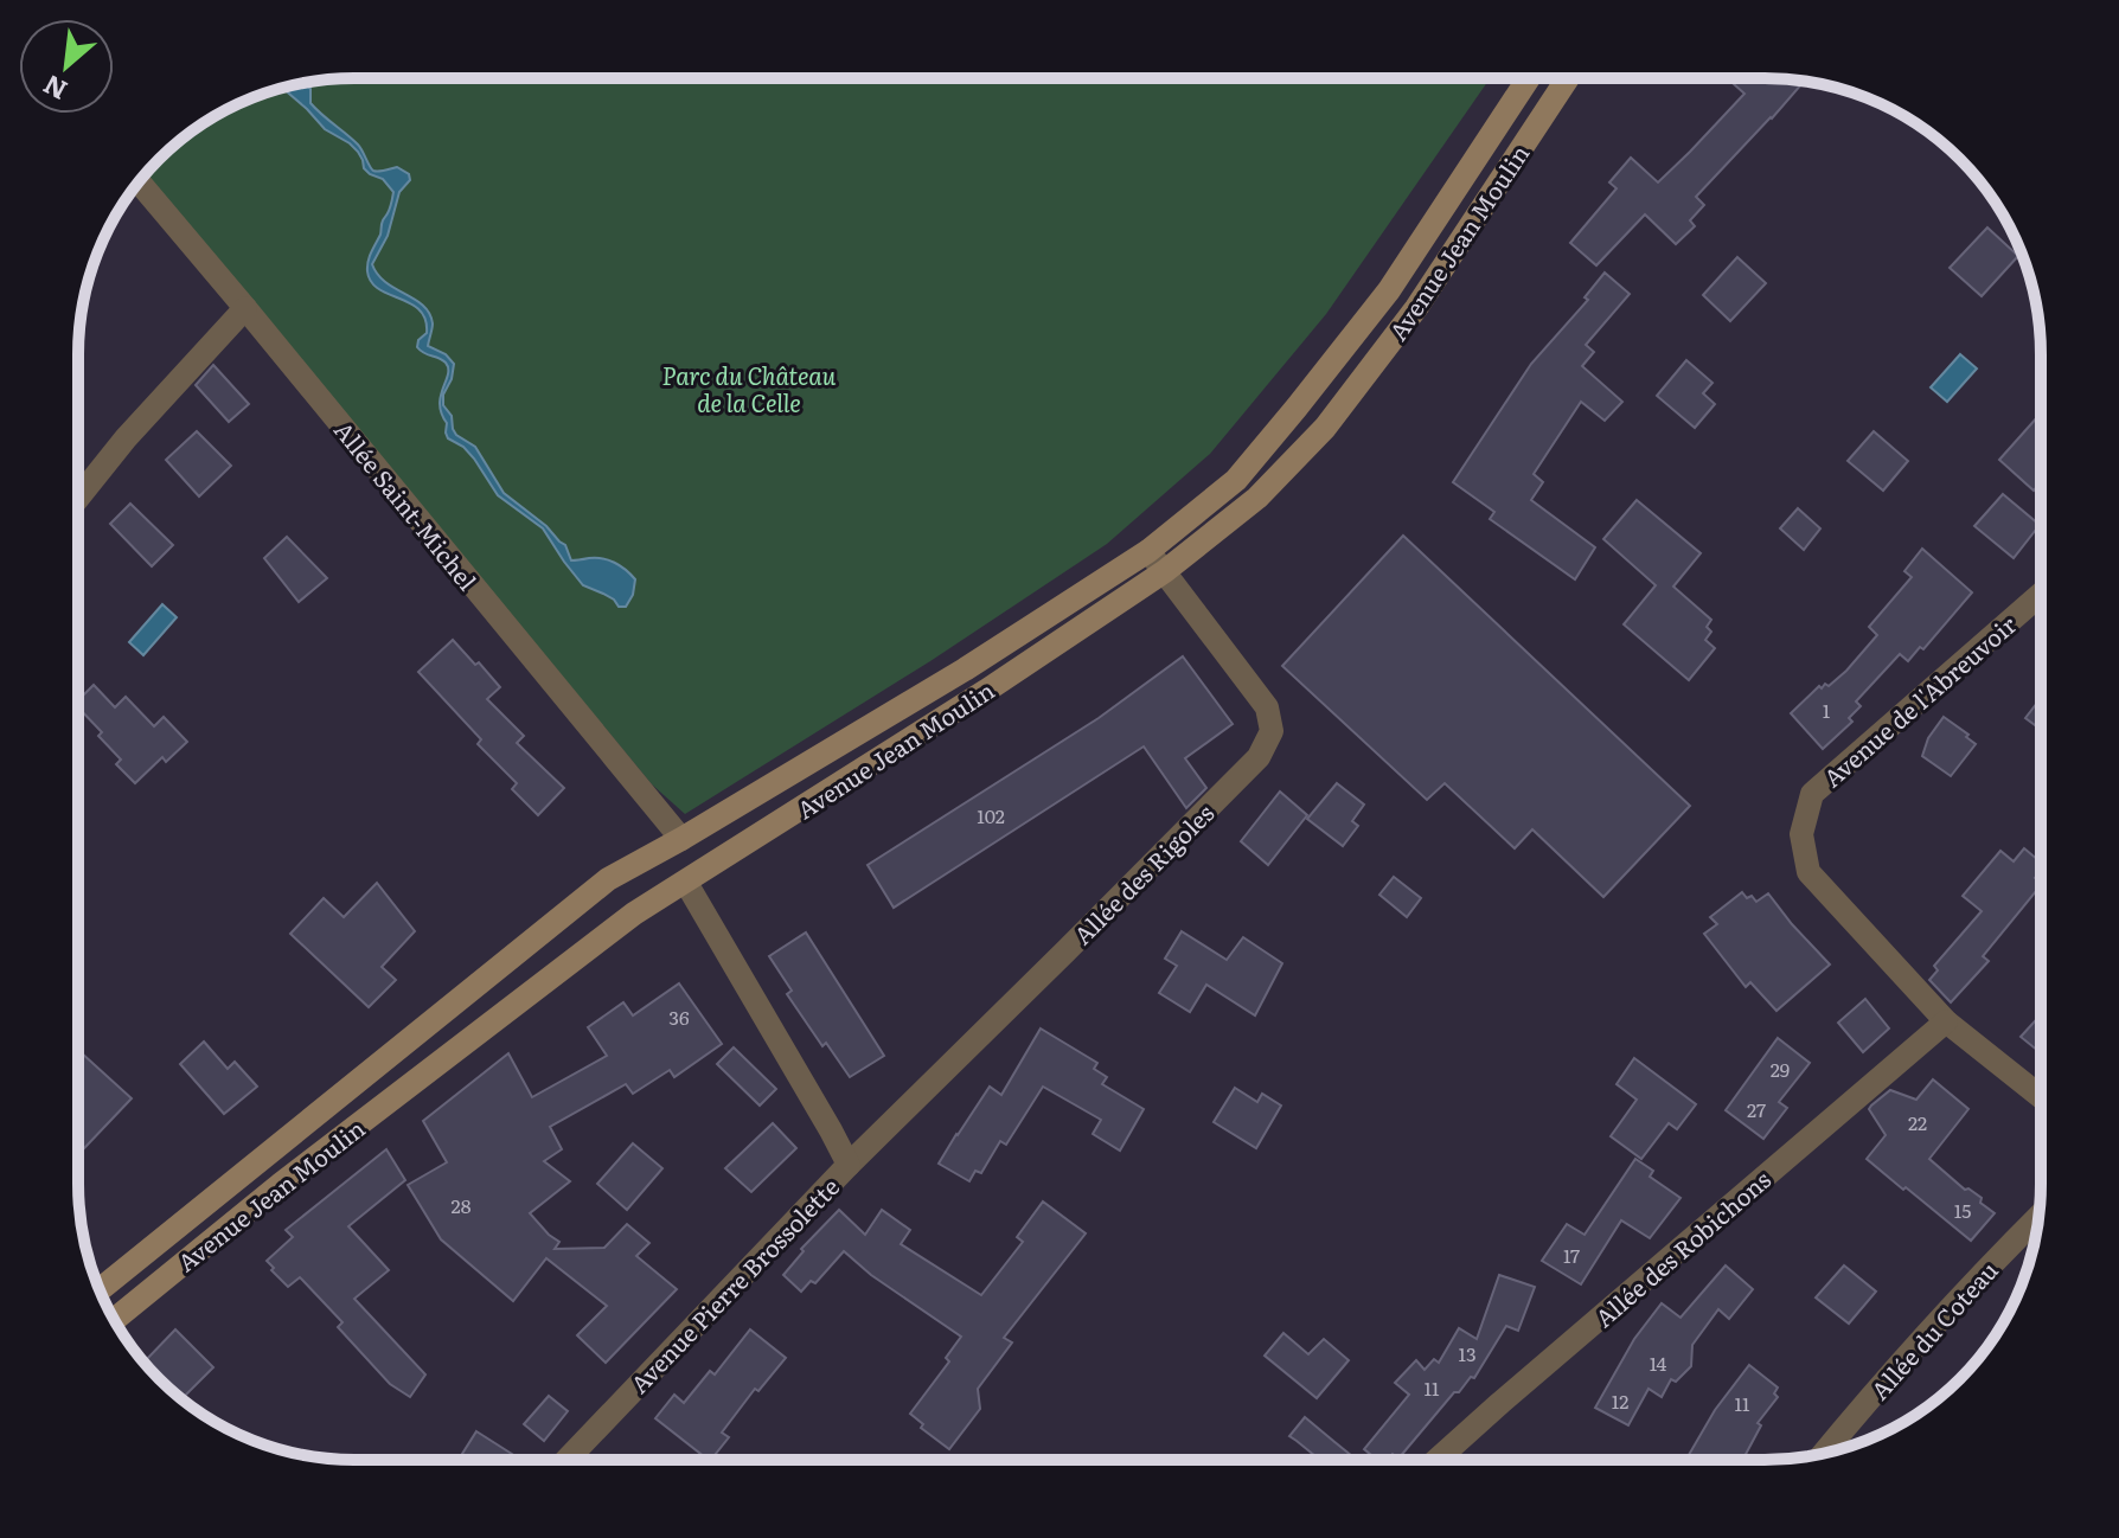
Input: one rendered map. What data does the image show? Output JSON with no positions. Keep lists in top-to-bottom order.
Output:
{
  "streets": {
    "main road": ["Avenue Jean Moulin"],
    "street": [
      "Allée Saint-Michel",
      "Avenue de l'Abreuvoir",
      "Allée des Rigoles",
      "Allée des Robichons",
      "Avenue Pierre Brossolette",
      "Allée du Coteau"
    ]
  },
  "crossings": [
    ["Avenue Jean Moulin", "Allée Saint-Michel"],
    ["Avenue Jean Moulin", "Allée des Rigoles"],
    ["Avenue Jean Moulin", "Avenue Pierre Brossolette"],
    ["Avenue de l'Abreuvoir", "Allée des Robichons"],
    ["Allée des Rigoles", "Avenue Pierre Brossolette"]
  ],
  "parks": ["Parc du Château de la Celle"],
  "house_numbers": [
    "1",
    "102",
    "36",
    "29",
    "27",
    "22",
    "28",
    "15",
    "17",
    "13",
    "14",
    "11",
    "12",
    "11"
  ],
  "north": "bottom left"
}
